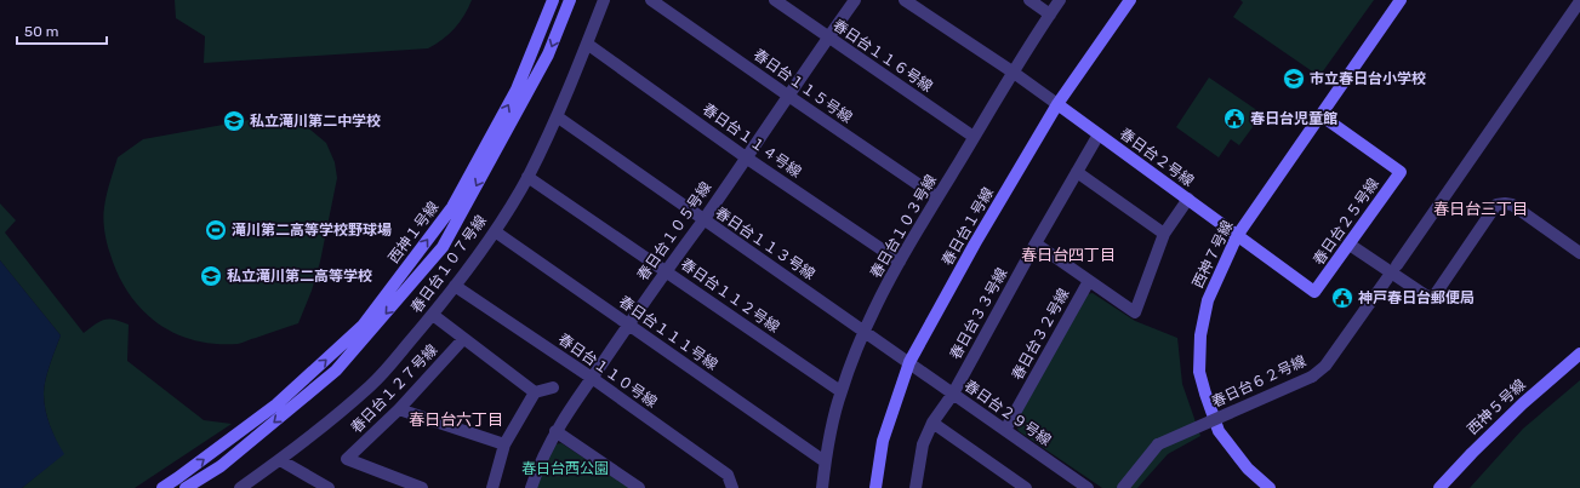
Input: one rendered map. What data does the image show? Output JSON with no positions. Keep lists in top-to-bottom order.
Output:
{
  "streets": {
    "street": [
      "春日台１１６号線",
      "春日台１１５号線",
      "春日台１１４号線",
      "春日台２号線",
      "春日台２５号線",
      "春日台１０３号線",
      "春日台１号線",
      "春日台１０５号線",
      "西神１号線",
      "春日台１１３号線",
      "西神７号線",
      "春日台１０７号線",
      "春日台１１２号線",
      "春日台３３号線",
      "春日台１１１号線",
      "春日台３２号線",
      "春日台１１０号線",
      "春日台６２号線",
      "春日台１２７号線",
      "西神５号線",
      "春日台２９号線"
    ]
  },
  "crossings": [
    ["春日台１１６号線", "春日台１０３号線"],
    ["春日台１１６号線", "春日台１０５号線"],
    ["春日台１１５号線", "春日台１０３号線"],
    ["春日台１１５号線", "春日台１０５号線"],
    ["春日台１１４号線", "春日台１０３号線"],
    ["春日台１１４号線", "春日台１０５号線"],
    ["春日台１１４号線", "春日台１０７号線"],
    ["春日台２号線", "春日台２５号線"],
    ["春日台２号線", "春日台１号線"],
    ["春日台２号線", "西神７号線"],
    ["春日台２号線", "春日台３３号線"],
    ["春日台２５号線", "西神７号線"],
    ["春日台１０３号線", "春日台１１３号線"],
    ["春日台１０３号線", "春日台１１２号線"],
    ["春日台１０３号線", "春日台１１１号線"],
    ["春日台１号線", "春日台１１３号線"],
    ["春日台１号線", "春日台２９号線"],
    ["春日台１０５号線", "春日台１１３号線"],
    ["春日台１０５号線", "春日台１１２号線"],
    ["春日台１０５号線", "春日台１１１号線"],
    ["春日台１０５号線", "春日台１１０号線"],
    ["春日台１１３号線", "春日台１０７号線"],
    ["春日台１１３号線", "春日台２９号線"],
    ["春日台１０７号線", "春日台１１２号線"],
    ["春日台１０７号線", "春日台１１１号線"],
    ["春日台１０７号線", "春日台１１０号線"],
    ["春日台３３号線", "春日台２９号線"],
    ["春日台３２号線", "春日台２９号線"]
  ],
  "districts": ["春日台三丁目", "春日台四丁目", "春日台六丁目"],
  "parks": ["春日台西公園"],
  "places": {
    "school or university": ["市立春日台小学校", "私立滝川第二中学校", "私立滝川第二高等学校"],
    "public building": ["春日台児童館", "神戸春日台郵便局"],
    "sports": ["滝川第二高等学校野球場"]
  },
  "scale_bar": "50 m"
}
